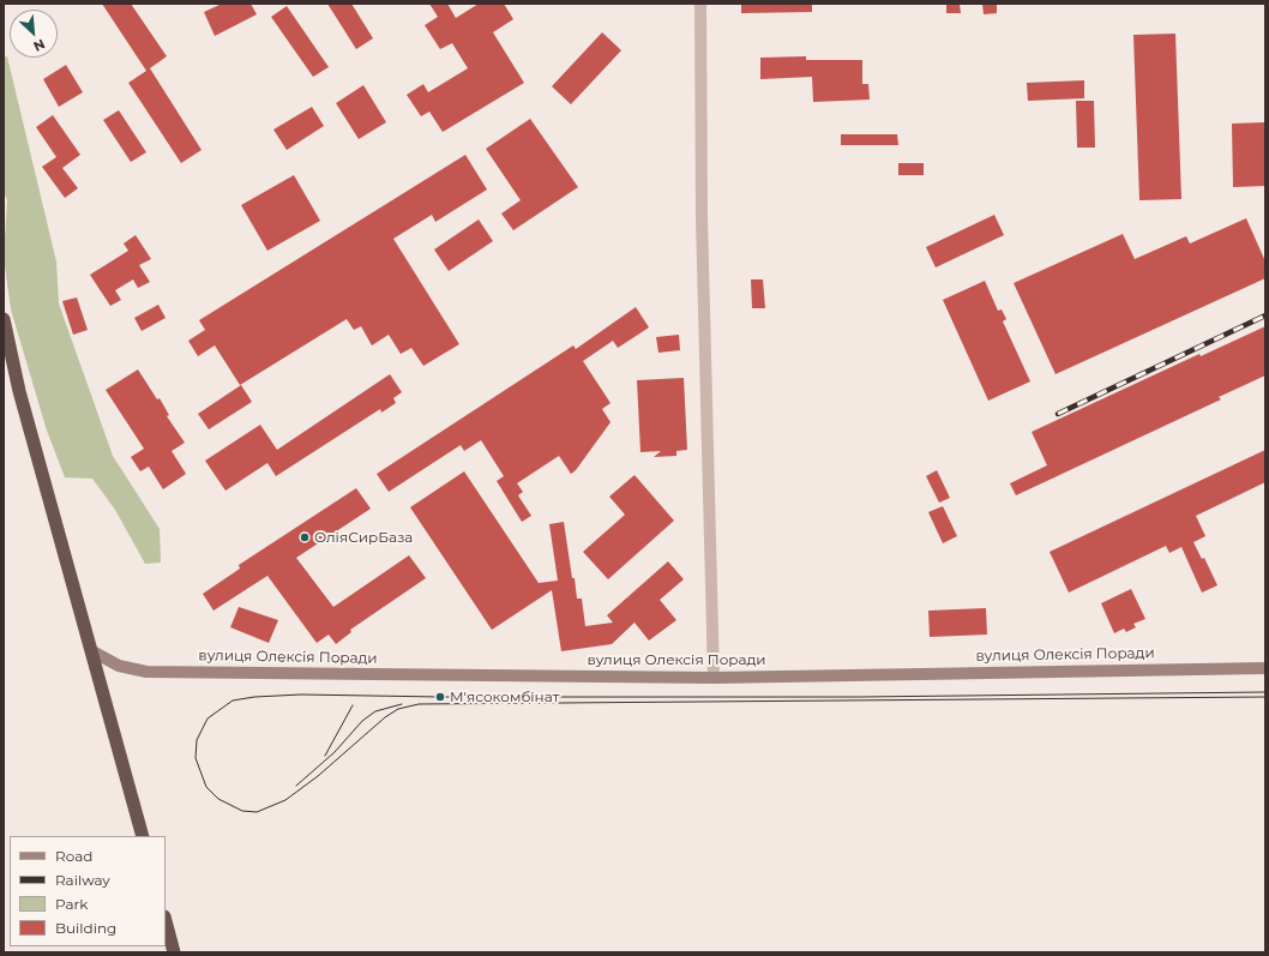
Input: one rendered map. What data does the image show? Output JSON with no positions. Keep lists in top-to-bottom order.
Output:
{
  "streets": {
    "main road": ["вулиця Олексія Поради"]
  },
  "places": ["ОліяСирБаза", "М'ясокомбінат"],
  "legend": [
    "Road",
    "Railway",
    "Park",
    "Building"
  ],
  "north": "bottom right"
}
